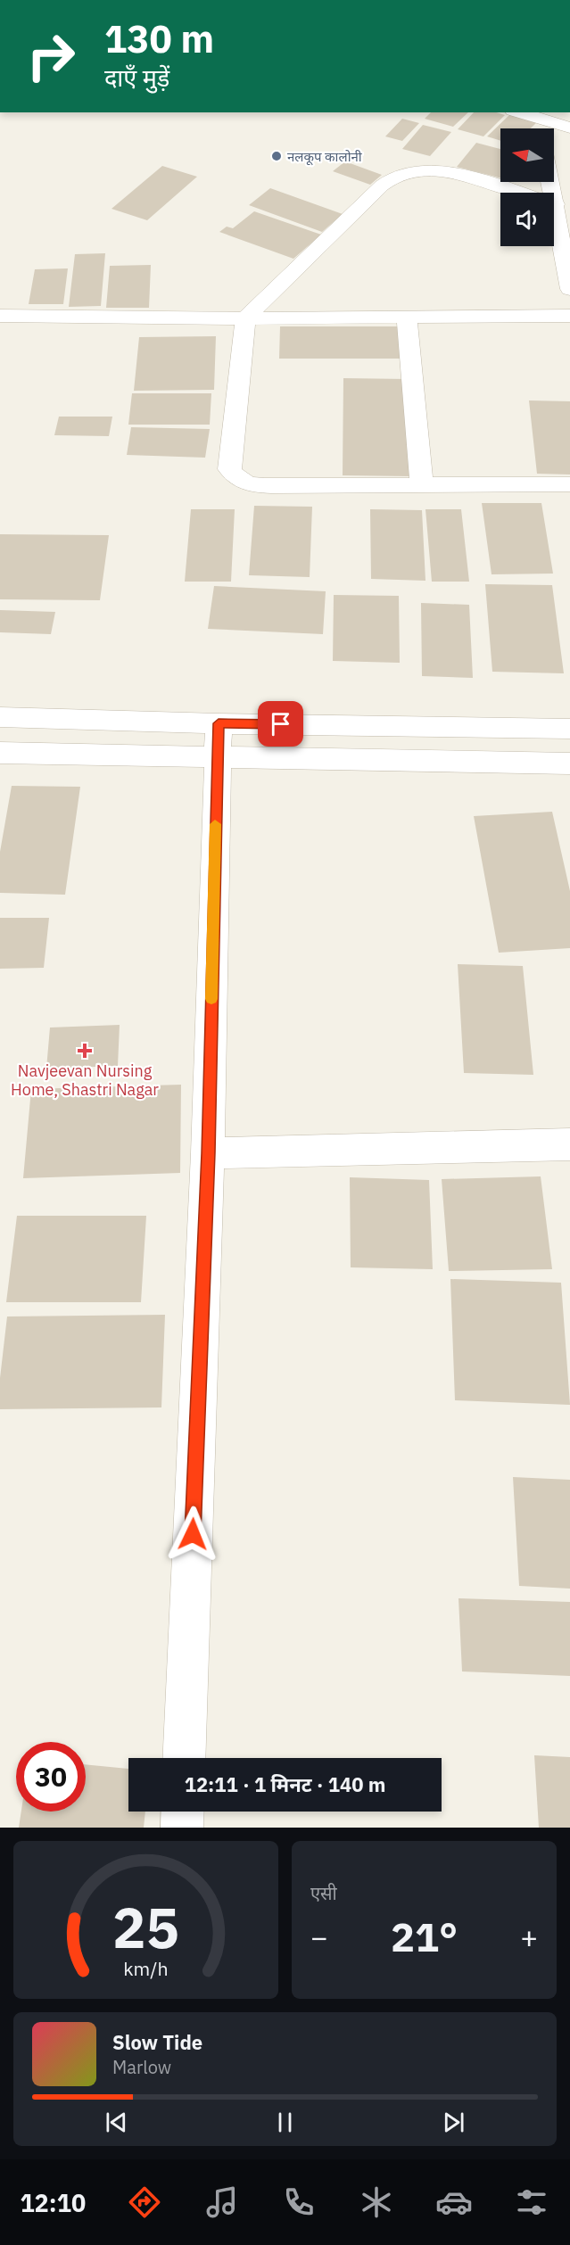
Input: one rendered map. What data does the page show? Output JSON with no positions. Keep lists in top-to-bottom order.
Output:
{
  "places": {
    "other": ["नलकूप कालोनी"],
    "health": ["Navjeevan Nursing Home, Shastri Nagar"]
  },
  "north": "left",
  "page": {
    "turn": ["130 m", "दाएँ मुड़ें"],
    "limit": "30",
    "trip": "12:11 · 1 मिनट · 140 m",
    "tile": "एसी",
    "heat": ["−", "21°", "+"],
    "song": ["Slow Tide", "Marlow"],
    "tabs": "12:10",
    "gauge": ["25", "km/h"]
  }
}
